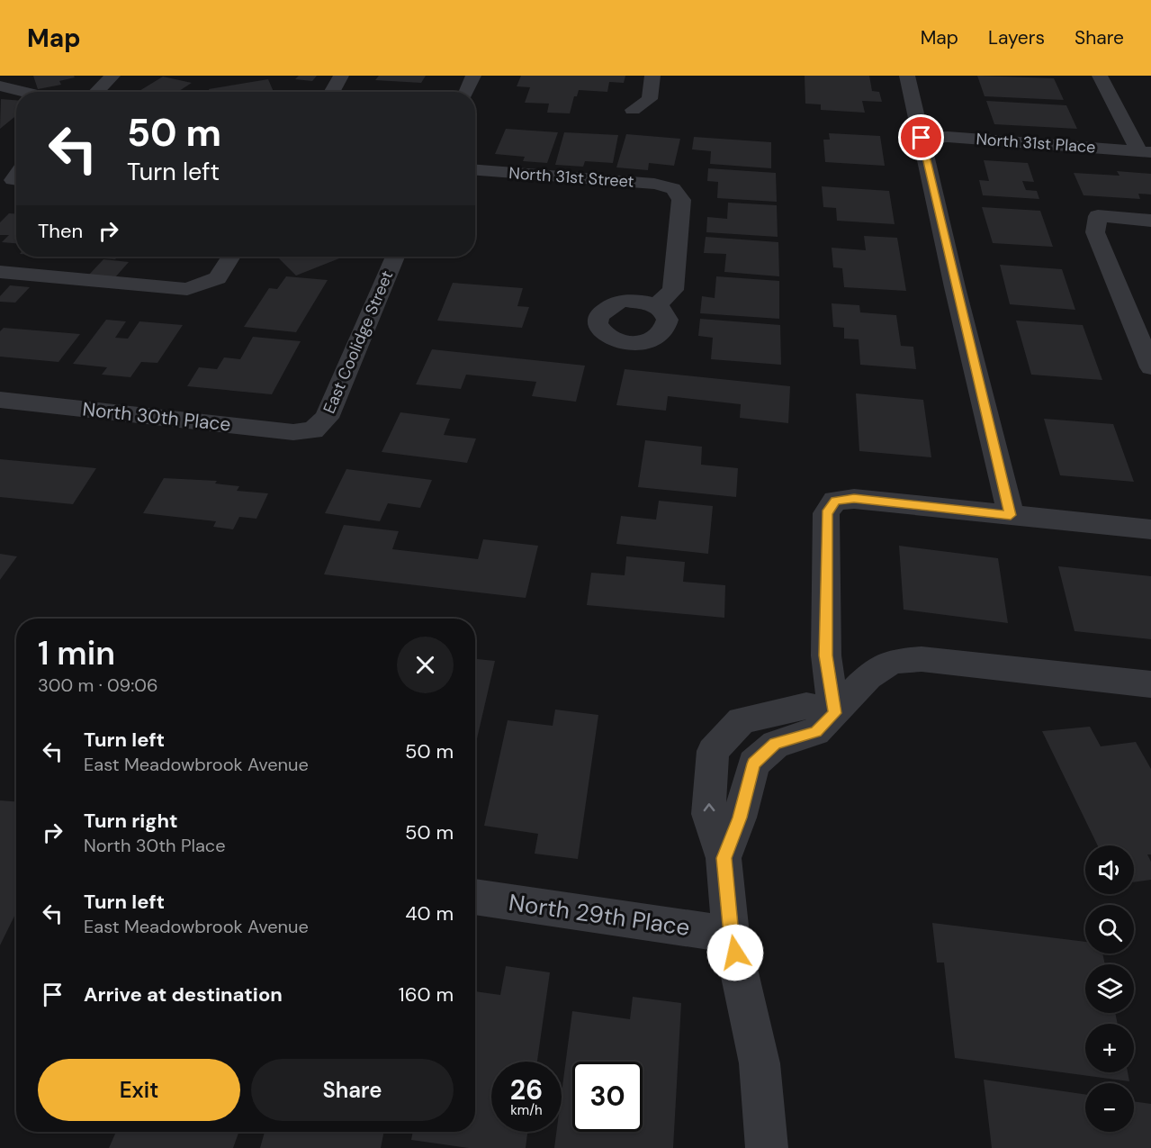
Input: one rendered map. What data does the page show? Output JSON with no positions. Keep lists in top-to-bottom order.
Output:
{
  "streets": {
    "street": [
      "North 31st Place",
      "North 31st Street",
      "East Coolidge Street",
      "North 30th Place",
      "North 29th Place"
    ]
  },
  "crossings": [
    ["East Coolidge Street", "North 30th Place"]
  ],
  "page": {
    "header": "Map",
    "nav": ["Map", "Layers", "Share"],
    "turn": ["50 m", "Turn left"],
    "then": "Then",
    "heading": ["1 min", "300 m · 09:06"],
    "list": [
      {
        "name": "Turn left",
        "note": "East Meadowbrook Avenue",
        "value": "50 m"
      },
      {
        "name": "Turn right",
        "note": "North 30th Place",
        "value": "50 m"
      },
      {
        "name": "Turn left",
        "note": "East Meadowbrook Avenue",
        "value": "40 m"
      },
      {
        "name": "Arrive at destination",
        "value": "160 m"
      }
    ],
    "map_buttons": ["+", "−"],
    "buttons": ["Exit", "Share"],
    "speed": "26 km/h",
    "limit": "30"
  }
}
